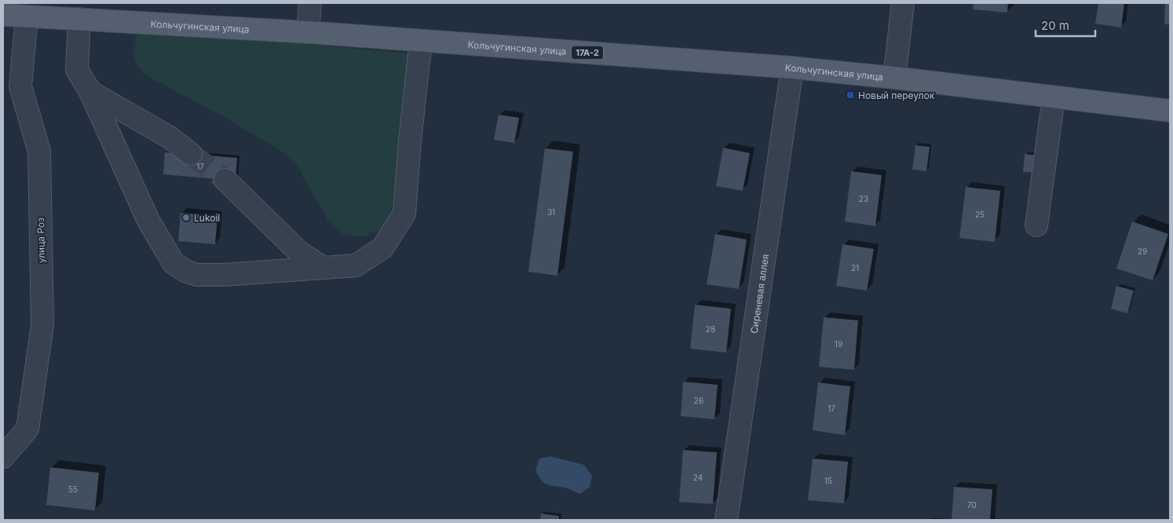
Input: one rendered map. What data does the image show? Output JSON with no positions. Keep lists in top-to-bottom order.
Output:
{
  "streets": {
    "main road": ["Кольчугинская улица", "17А-2"],
    "street": ["улица Роз", "Сиреневая аллея"]
  },
  "crossings": [
    ["Кольчугинская улица", "улица Роз"],
    ["Кольчугинская улица", "Сиреневая аллея"]
  ],
  "places": {
    "transit": ["Новый переулок"],
    "other": ["Lukoil"]
  },
  "house_numbers": [
    "17",
    "23",
    "31",
    "25",
    "29",
    "21",
    "28",
    "19",
    "26",
    "17",
    "24",
    "15",
    "55",
    "70"
  ],
  "scale_bar": "20 m"
}
